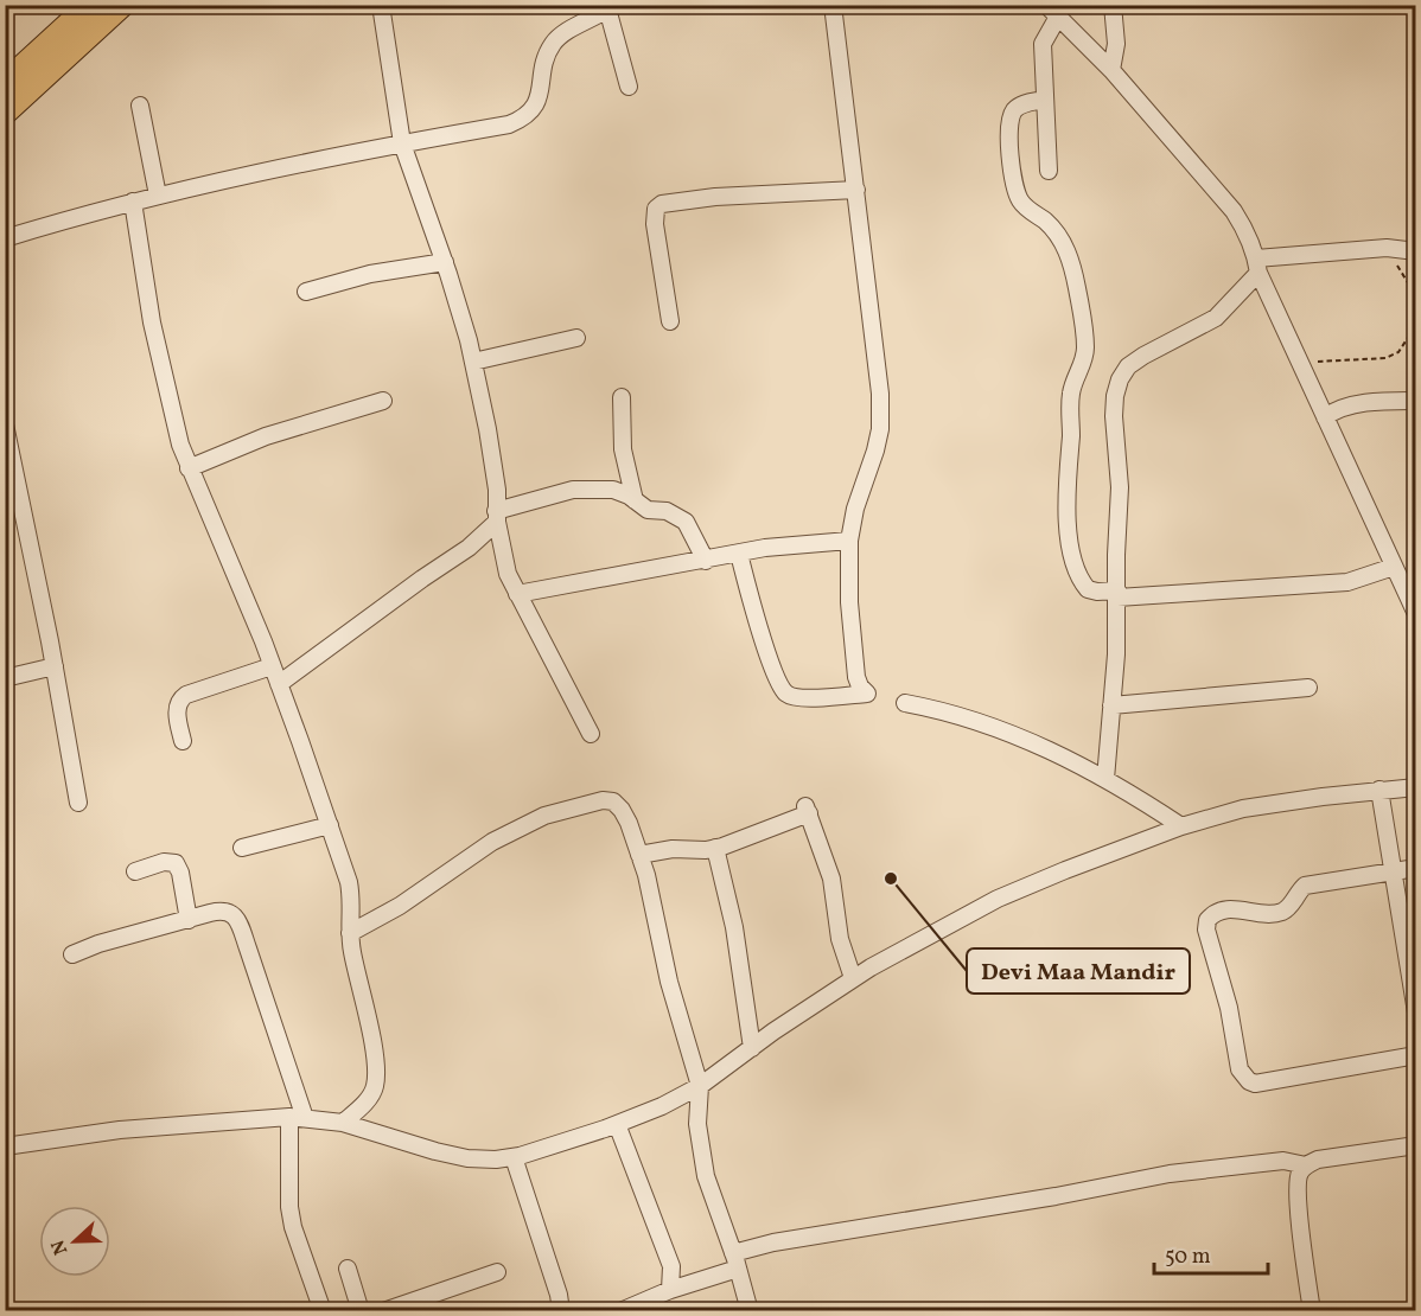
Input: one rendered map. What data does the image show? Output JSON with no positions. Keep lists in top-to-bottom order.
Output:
{
  "places": ["Devi Maa Mandir"],
  "scale_bar": "50 m",
  "north": "left"
}
